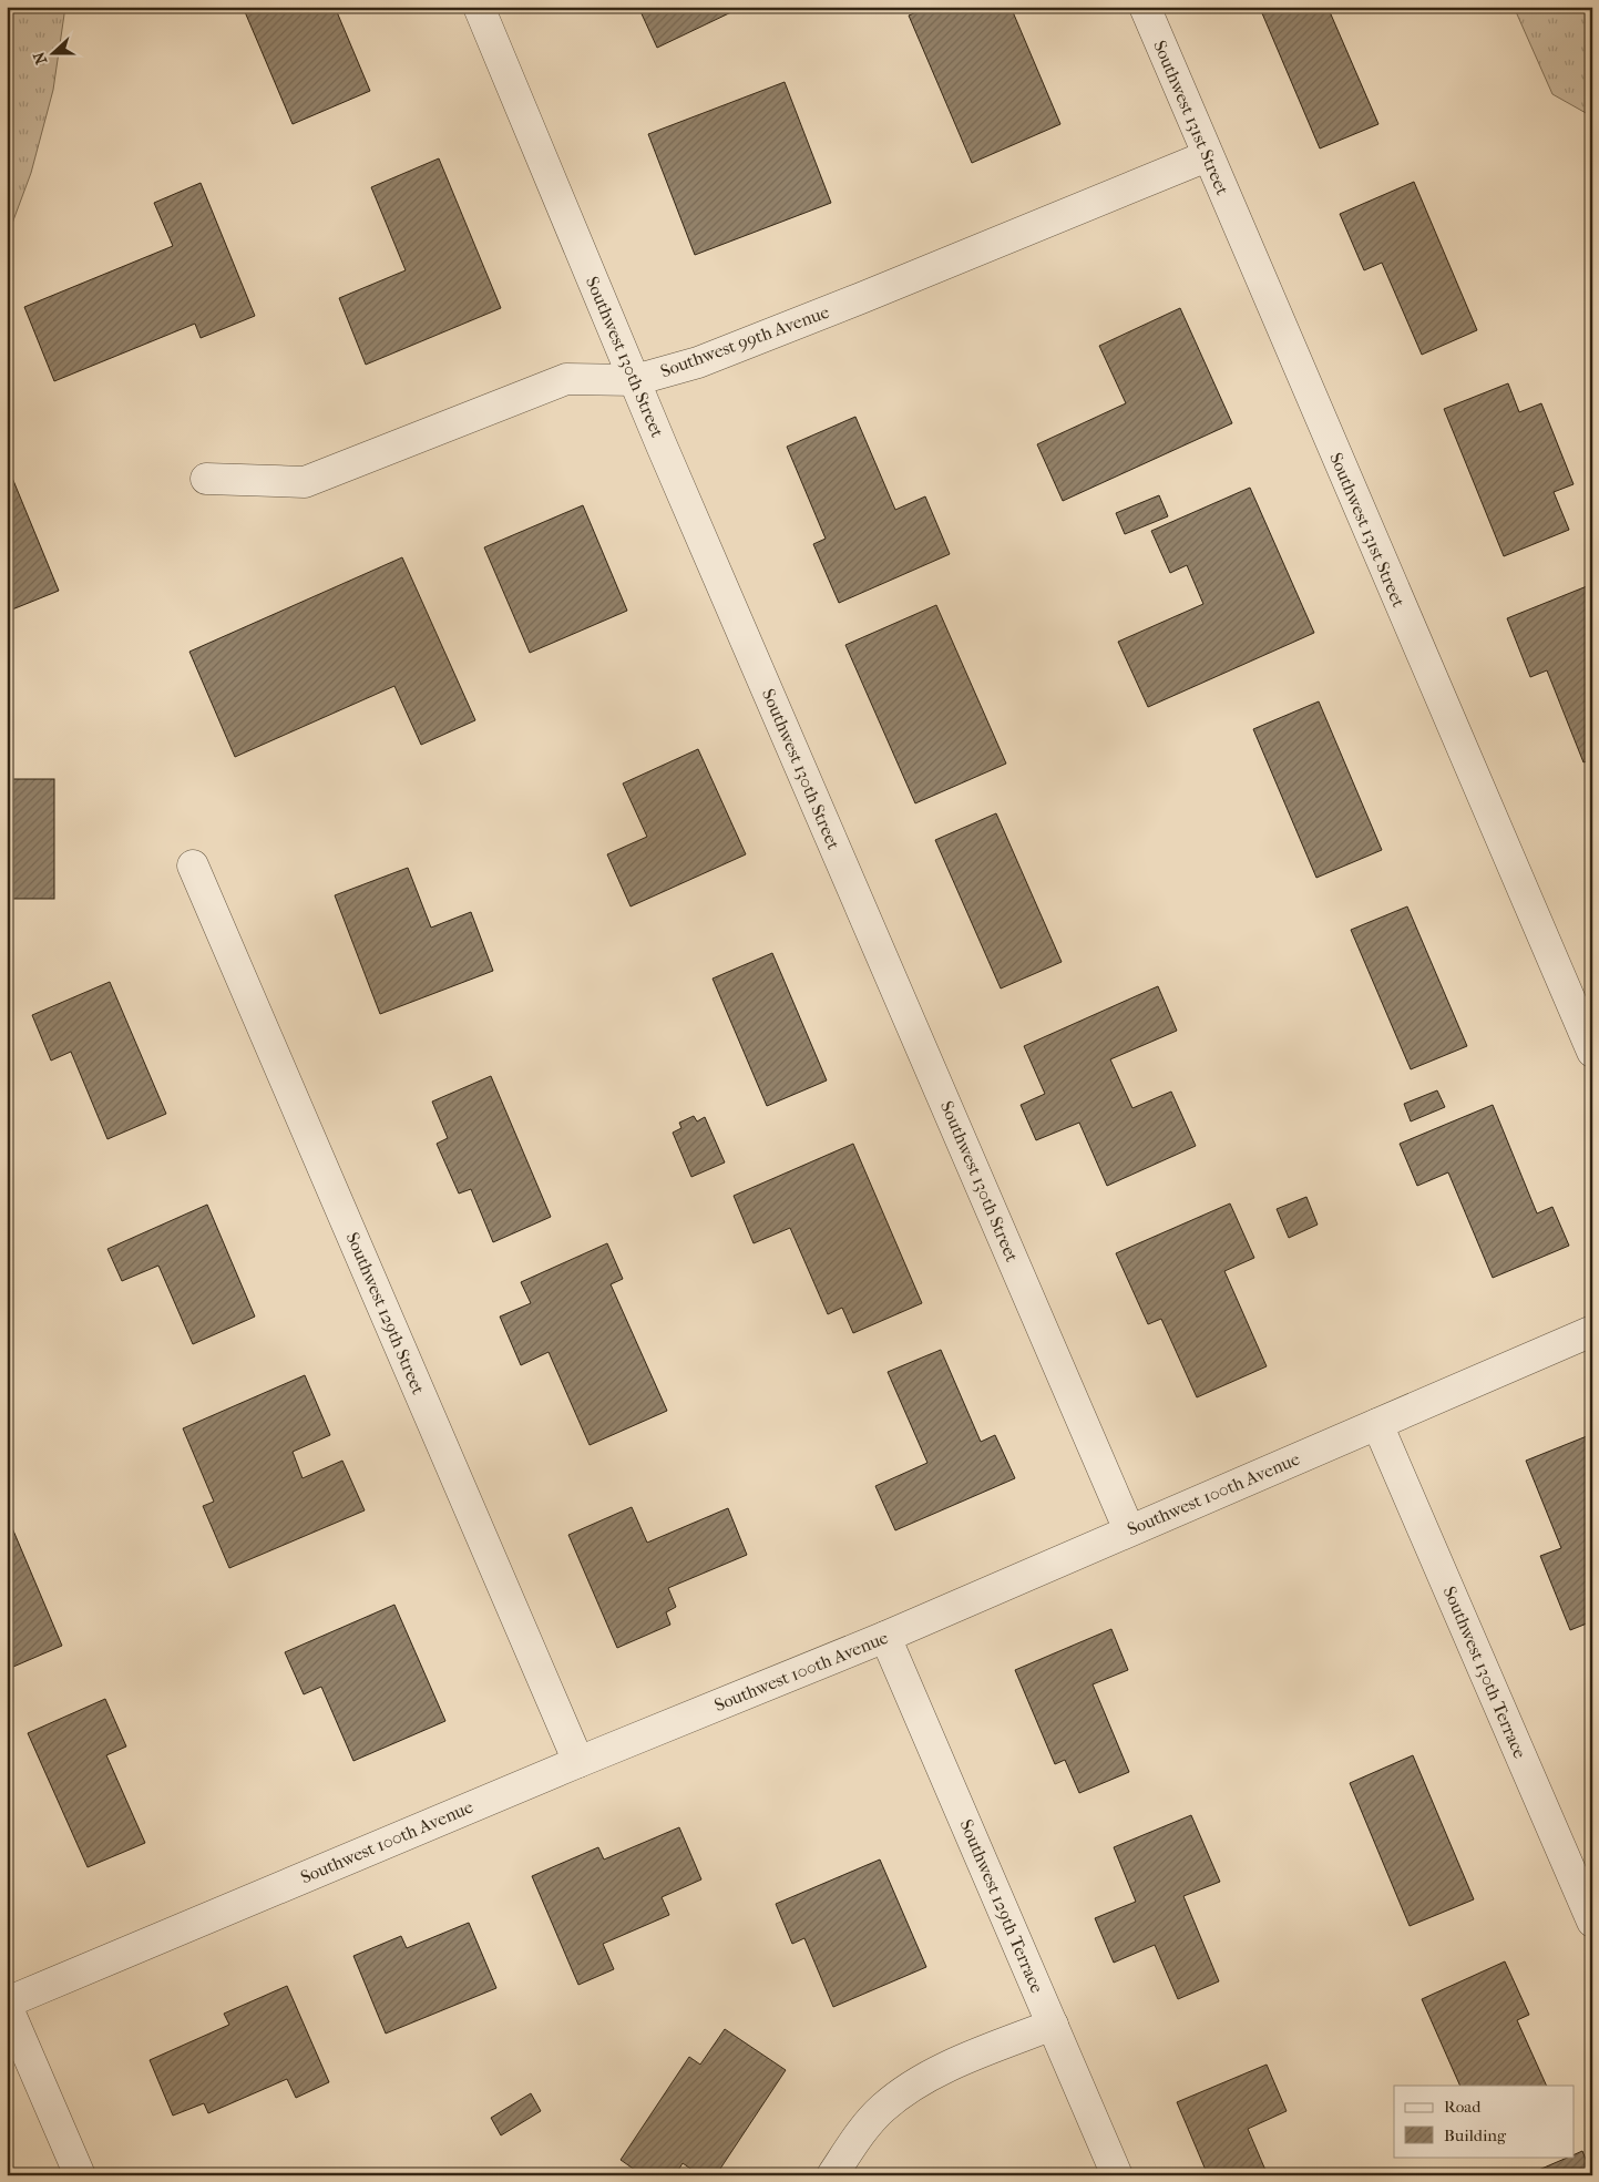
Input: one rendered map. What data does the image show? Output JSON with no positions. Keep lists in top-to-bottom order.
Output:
{
  "streets": {
    "street": [
      "Southwest 131st Street",
      "Southwest 99th Avenue",
      "Southwest 130th Street",
      "Southwest 129th Street",
      "Southwest 100th Avenue",
      "Southwest 130th Terrace",
      "Southwest 129th Terrace"
    ]
  },
  "crossings": [
    ["Southwest 131st Street", "Southwest 99th Avenue"],
    ["Southwest 99th Avenue", "Southwest 130th Street"],
    ["Southwest 130th Street", "Southwest 100th Avenue"],
    ["Southwest 129th Street", "Southwest 100th Avenue"],
    ["Southwest 100th Avenue", "Southwest 130th Terrace"],
    ["Southwest 100th Avenue", "Southwest 129th Terrace"]
  ],
  "legend": ["Road", "Building"],
  "north": "left"
}
